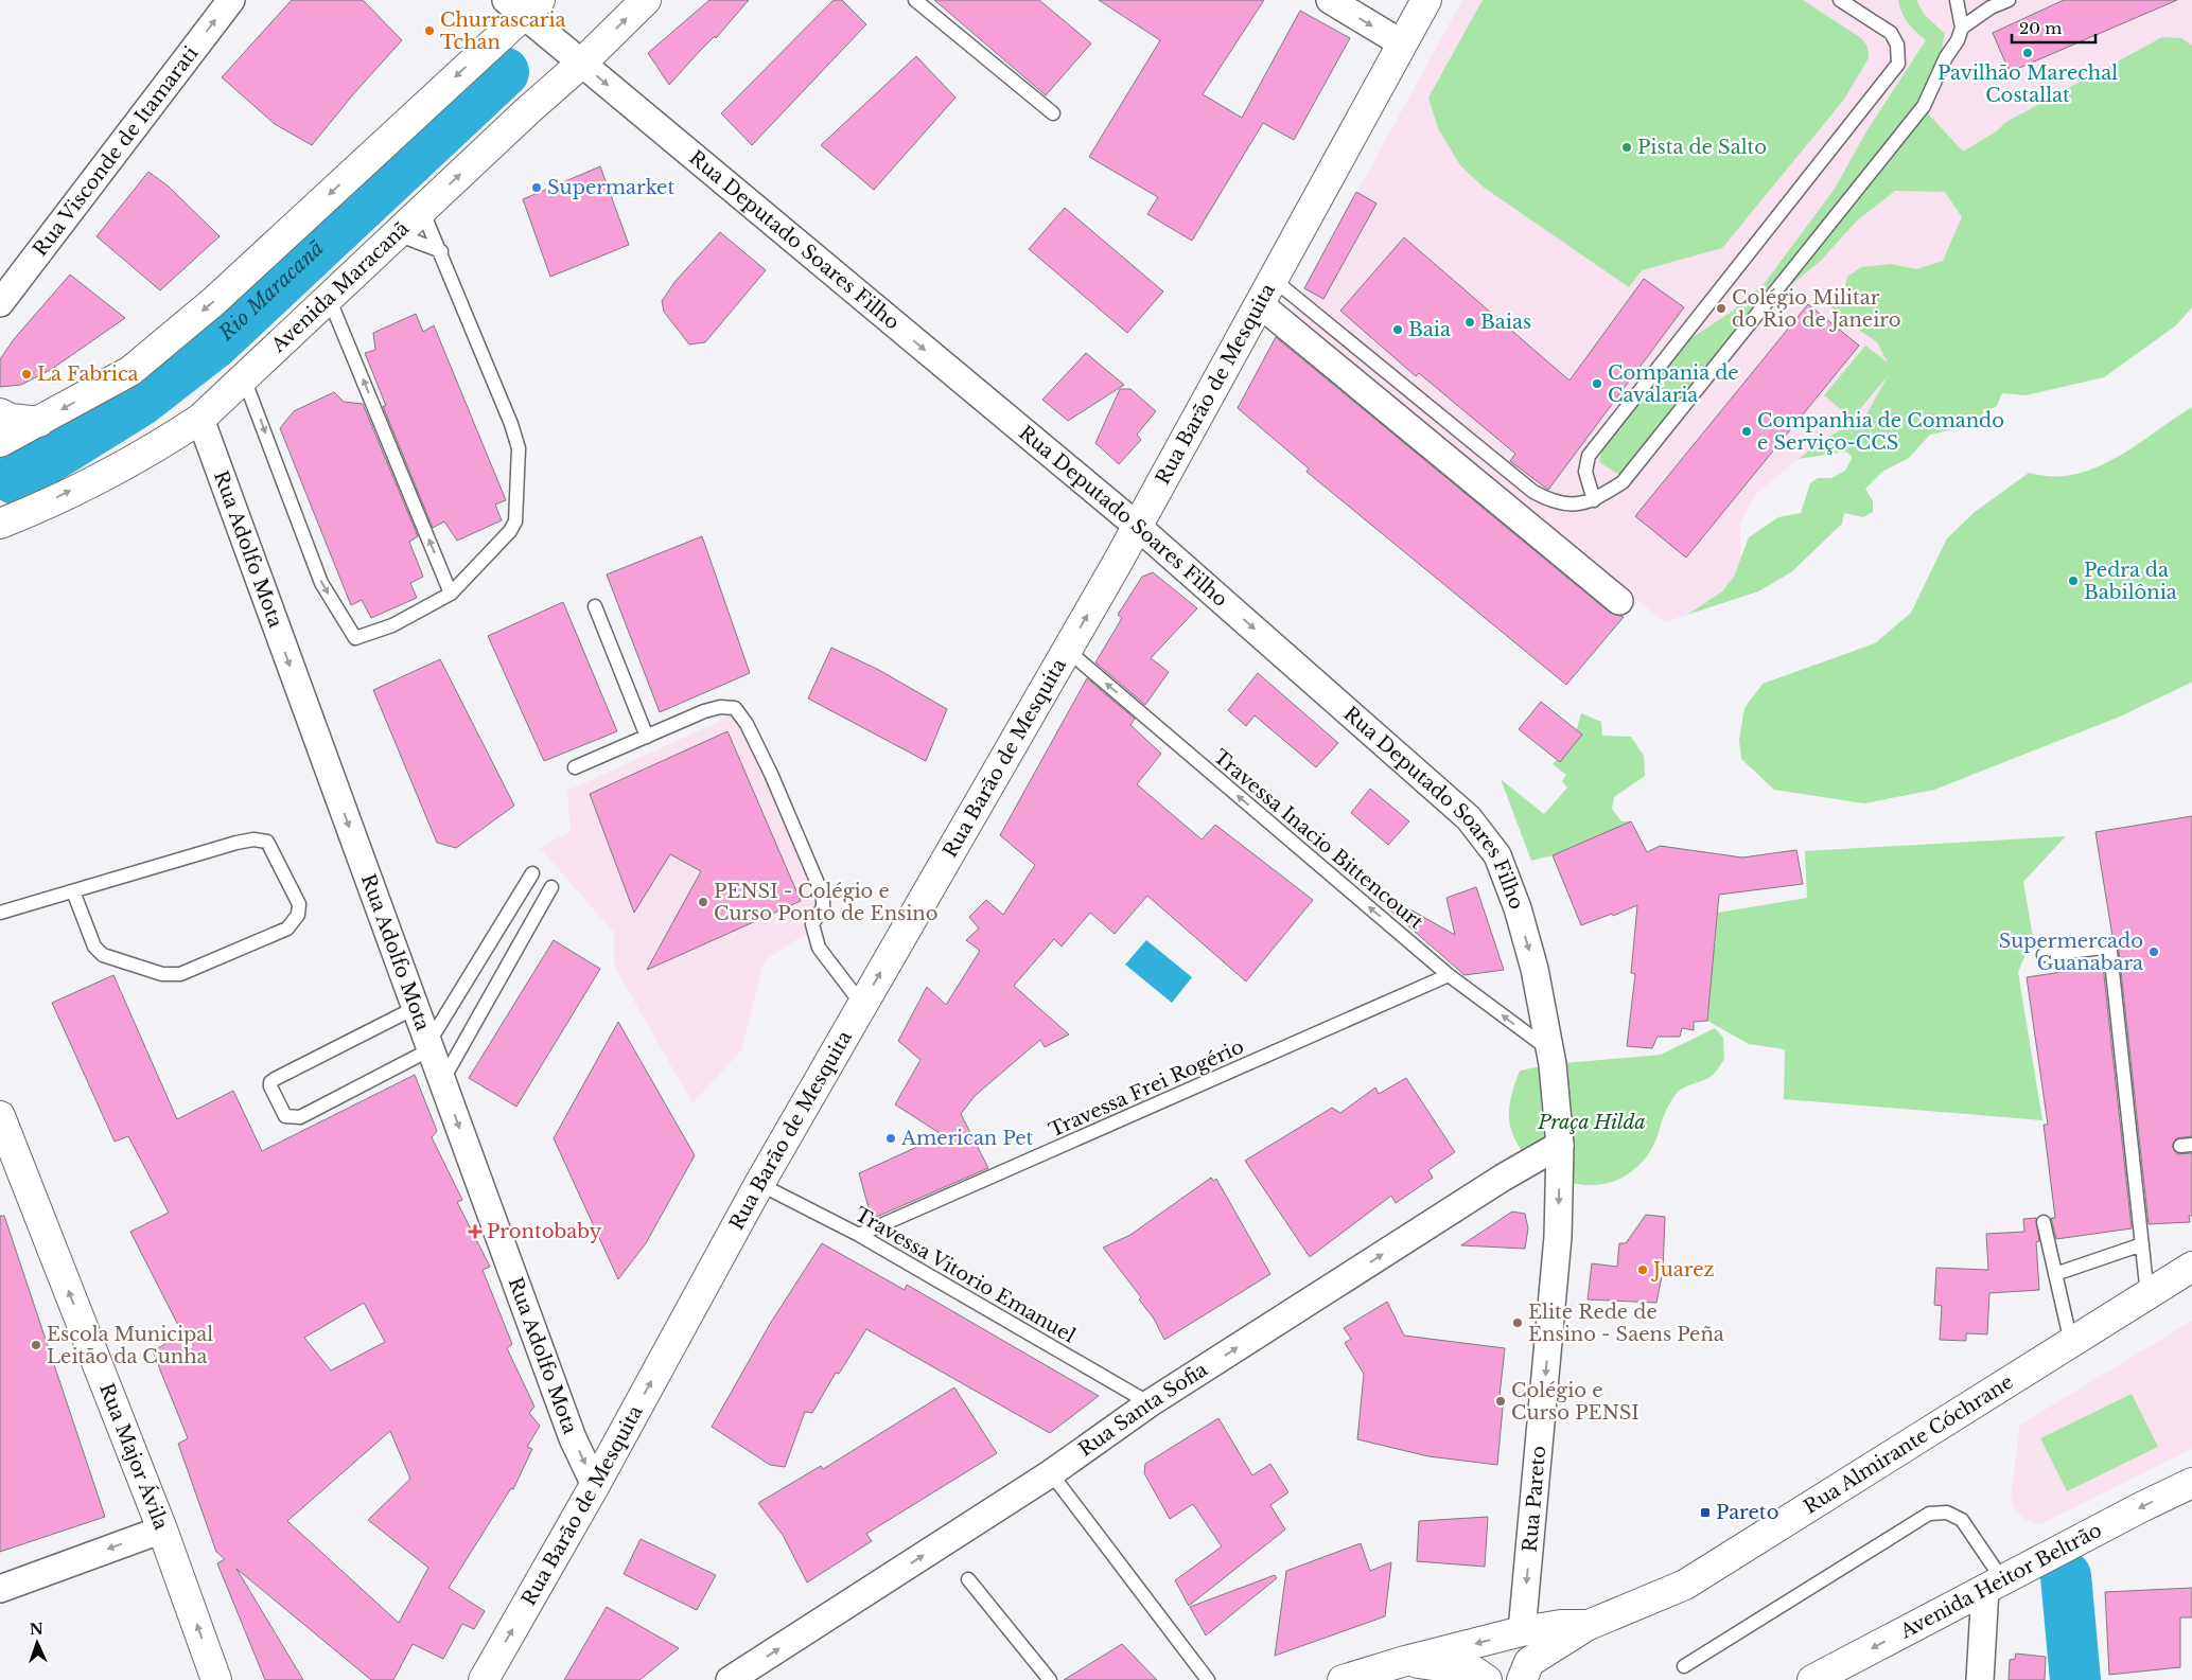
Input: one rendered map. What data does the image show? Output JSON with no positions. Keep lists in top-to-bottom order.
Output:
{
  "streets": {
    "street": [
      "Rua Visconde de Itamarati",
      "Rua Deputado Soares Filho",
      "Avenida Maracanã",
      "Rua Barão de Mesquita",
      "Rua Adolfo Mota",
      "Rua Santa Sofia",
      "Rua Almirante Cóchrane",
      "Rua Major Ávila",
      "Rua Pareto",
      "Avenida Heitor Beltrão"
    ],
    "lane": ["Travessa Inacio Bittencourt", "Travessa Frei Rogério", "Travessa Vitorio Emanuel"]
  },
  "crossings": [
    ["Rua Deputado Soares Filho", "Avenida Maracanã"],
    ["Rua Deputado Soares Filho", "Rua Barão de Mesquita"],
    ["Rua Deputado Soares Filho", "Travessa Inacio Bittencourt"],
    ["Rua Deputado Soares Filho", "Rua Santa Sofia"],
    ["Rua Deputado Soares Filho", "Rua Pareto"],
    ["Avenida Maracanã", "Rua Adolfo Mota"],
    ["Rua Barão de Mesquita", "Rua Adolfo Mota"],
    ["Rua Barão de Mesquita", "Travessa Inacio Bittencourt"],
    ["Rua Barão de Mesquita", "Travessa Vitorio Emanuel"],
    ["Travessa Inacio Bittencourt", "Travessa Frei Rogério"],
    ["Travessa Frei Rogério", "Travessa Vitorio Emanuel"],
    ["Travessa Vitorio Emanuel", "Rua Santa Sofia"],
    ["Rua Santa Sofia", "Rua Pareto"],
    ["Rua Almirante Cóchrane", "Rua Pareto"]
  ],
  "one_way": [
    "Rua Deputado Soares Filho",
    "Rua Barão de Mesquita",
    "Rua Adolfo Mota",
    "Travessa Inacio Bittencourt",
    "Rua Santa Sofia",
    "Rua Major Ávila",
    "Rua Pareto",
    "Avenida Heitor Beltrão"
  ],
  "water": ["Rio Maracanã"],
  "parks": ["Praça Hilda"],
  "places": {
    "other": [
      "Churrascaria Tchan",
      "Pavilhão Marechal Costallat",
      "Pista de Salto",
      "Supermarket",
      "Colégio Militar do Rio de Janeiro",
      "Baias",
      "Baia",
      "La Fabrica",
      "Compania de Cavalaria",
      "Companhia de Comando e Serviço-CCS",
      "Pedra da Babilônia",
      "PENSI - Colégio e Curso Ponto de Ensino",
      "Supermercado Guanabara",
      "American Pet",
      "Juarez",
      "Elite Rede de Ensino - Saens Peña",
      "Escola Municipal Leitão da Cunha",
      "Colégio e Curso PENSI"
    ],
    "health": ["Prontobaby"],
    "transit": ["Pareto"]
  },
  "scale_bar": "20 m",
  "north": "top"
}
